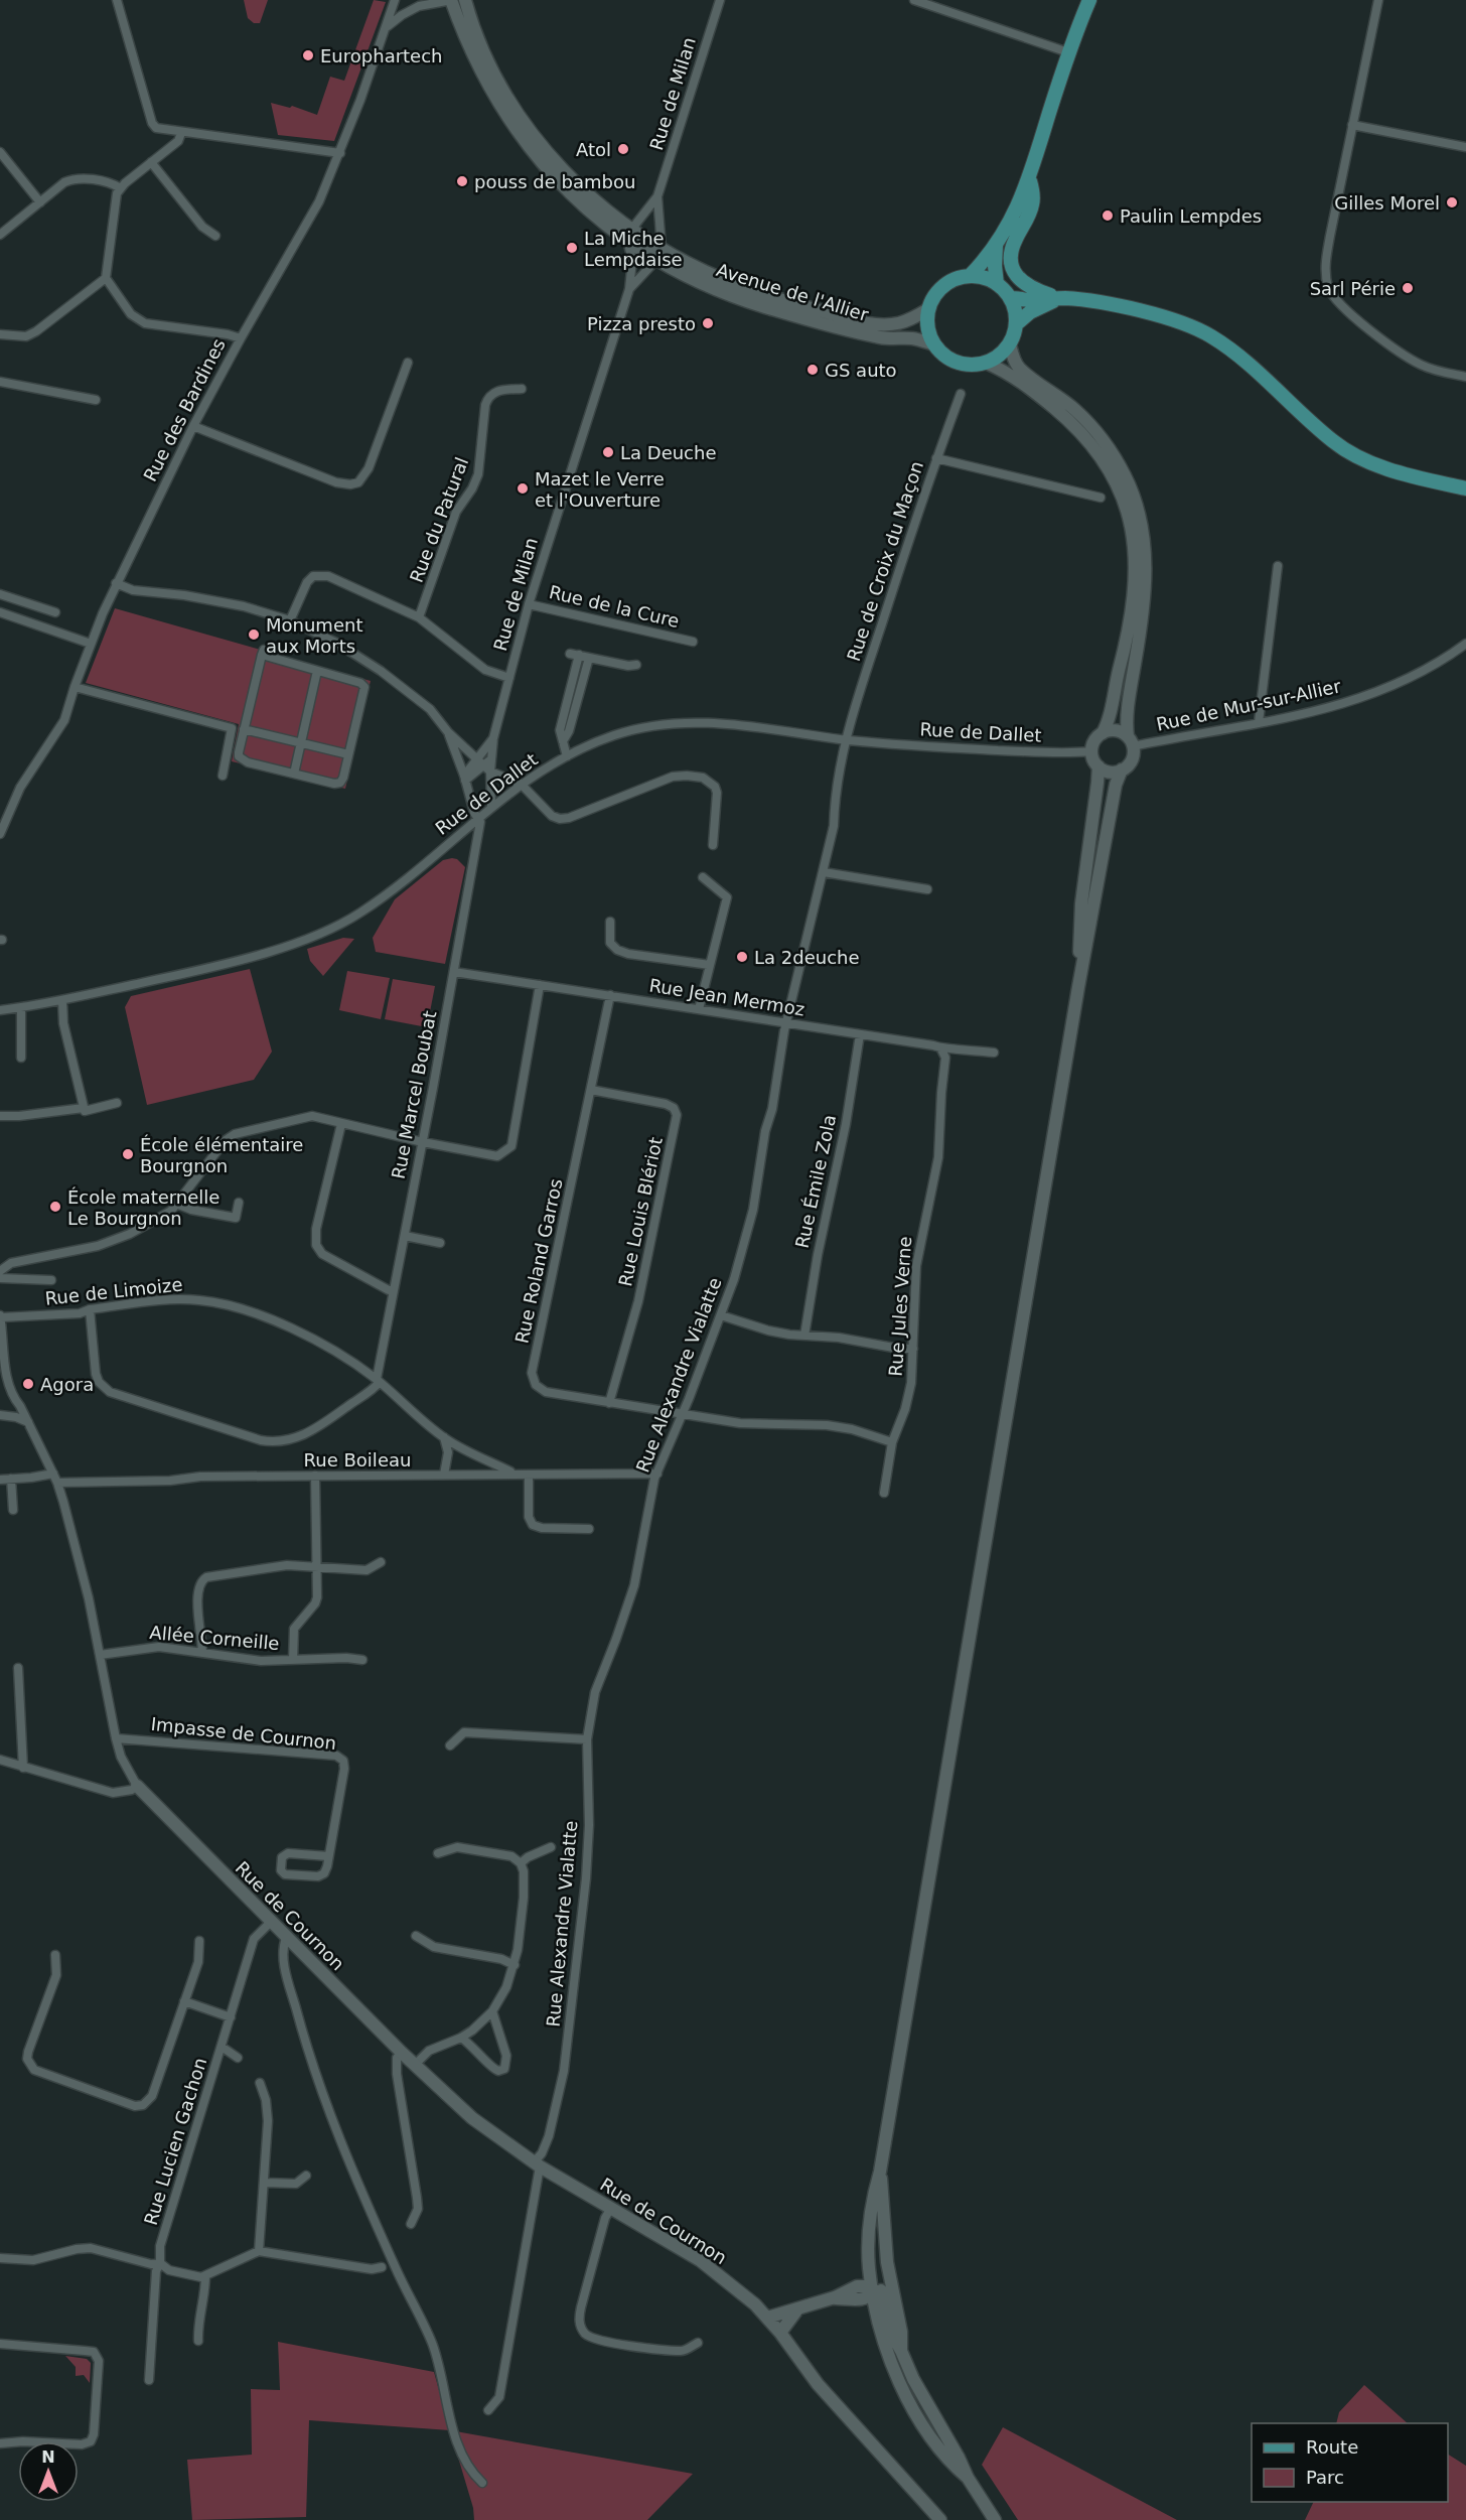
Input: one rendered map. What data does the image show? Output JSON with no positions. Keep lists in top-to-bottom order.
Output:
{
  "streets": {
    "main road": ["Avenue de l'Allier", "Rue de Cournon"],
    "street": [
      "Rue de Milan",
      "Rue des Bardines",
      "Rue du Patural",
      "Rue de Croix du Maçon",
      "Rue de la Cure",
      "Rue de Mur-sur-Allier",
      "Rue de Dallet",
      "Rue Jean Mermoz",
      "Rue Marcel Boubat",
      "Rue Émile Zola",
      "Rue Louis Blériot",
      "Rue Roland Garros",
      "Rue de Limoize",
      "Rue Jules Verne",
      "Rue Alexandre Vialatte",
      "Rue Boileau",
      "Allée Corneille",
      "Impasse de Cournon",
      "Rue Lucien Gachon"
    ]
  },
  "crossings": [
    ["Rue de Milan", "Avenue de l'Allier"],
    ["Rue de Milan", "Rue de la Cure"],
    ["Rue de Milan", "Rue de Dallet"],
    ["Rue de Milan", "Rue Marcel Boubat"],
    ["Rue de Croix du Maçon", "Rue de Dallet"],
    ["Rue de Croix du Maçon", "Rue Alexandre Vialatte"],
    ["Rue de Mur-sur-Allier", "Rue de Dallet"],
    ["Rue de Dallet", "Rue Marcel Boubat"],
    ["Rue de Dallet", "Rue Alexandre Vialatte"],
    ["Rue Jean Mermoz", "Rue Marcel Boubat"],
    ["Rue Jean Mermoz", "Rue Émile Zola"],
    ["Rue Jean Mermoz", "Rue Roland Garros"],
    ["Rue Jean Mermoz", "Rue Jules Verne"],
    ["Rue Jean Mermoz", "Rue Alexandre Vialatte"],
    ["Rue Marcel Boubat", "Rue de Limoize"],
    ["Rue Louis Blériot", "Rue Roland Garros"],
    ["Rue Roland Garros", "Rue Jules Verne"],
    ["Rue Roland Garros", "Rue Alexandre Vialatte"],
    ["Rue de Limoize", "Rue Boileau"],
    ["Rue Alexandre Vialatte", "Rue Boileau"],
    ["Rue Alexandre Vialatte", "Rue de Cournon"],
    ["Rue Boileau", "Rue de Cournon"],
    ["Allée Corneille", "Rue de Cournon"],
    ["Impasse de Cournon", "Rue de Cournon"],
    ["Rue de Cournon", "Rue Lucien Gachon"]
  ],
  "places": [
    "Europhartech",
    "Atol",
    "pouss de bambou",
    "Gilles Morel",
    "Paulin Lempdes",
    "La Miche Lempdaise",
    "Sarl Périe",
    "Pizza presto",
    "GS auto",
    "La Deuche",
    "Mazet le Verre et l'Ouverture",
    "Monument aux Morts",
    "La 2deuche",
    "École élémentaire Bourgnon",
    "École maternelle Le Bourgnon",
    "Agora"
  ],
  "legend": ["Route", "Parc"],
  "north": "top"
}
